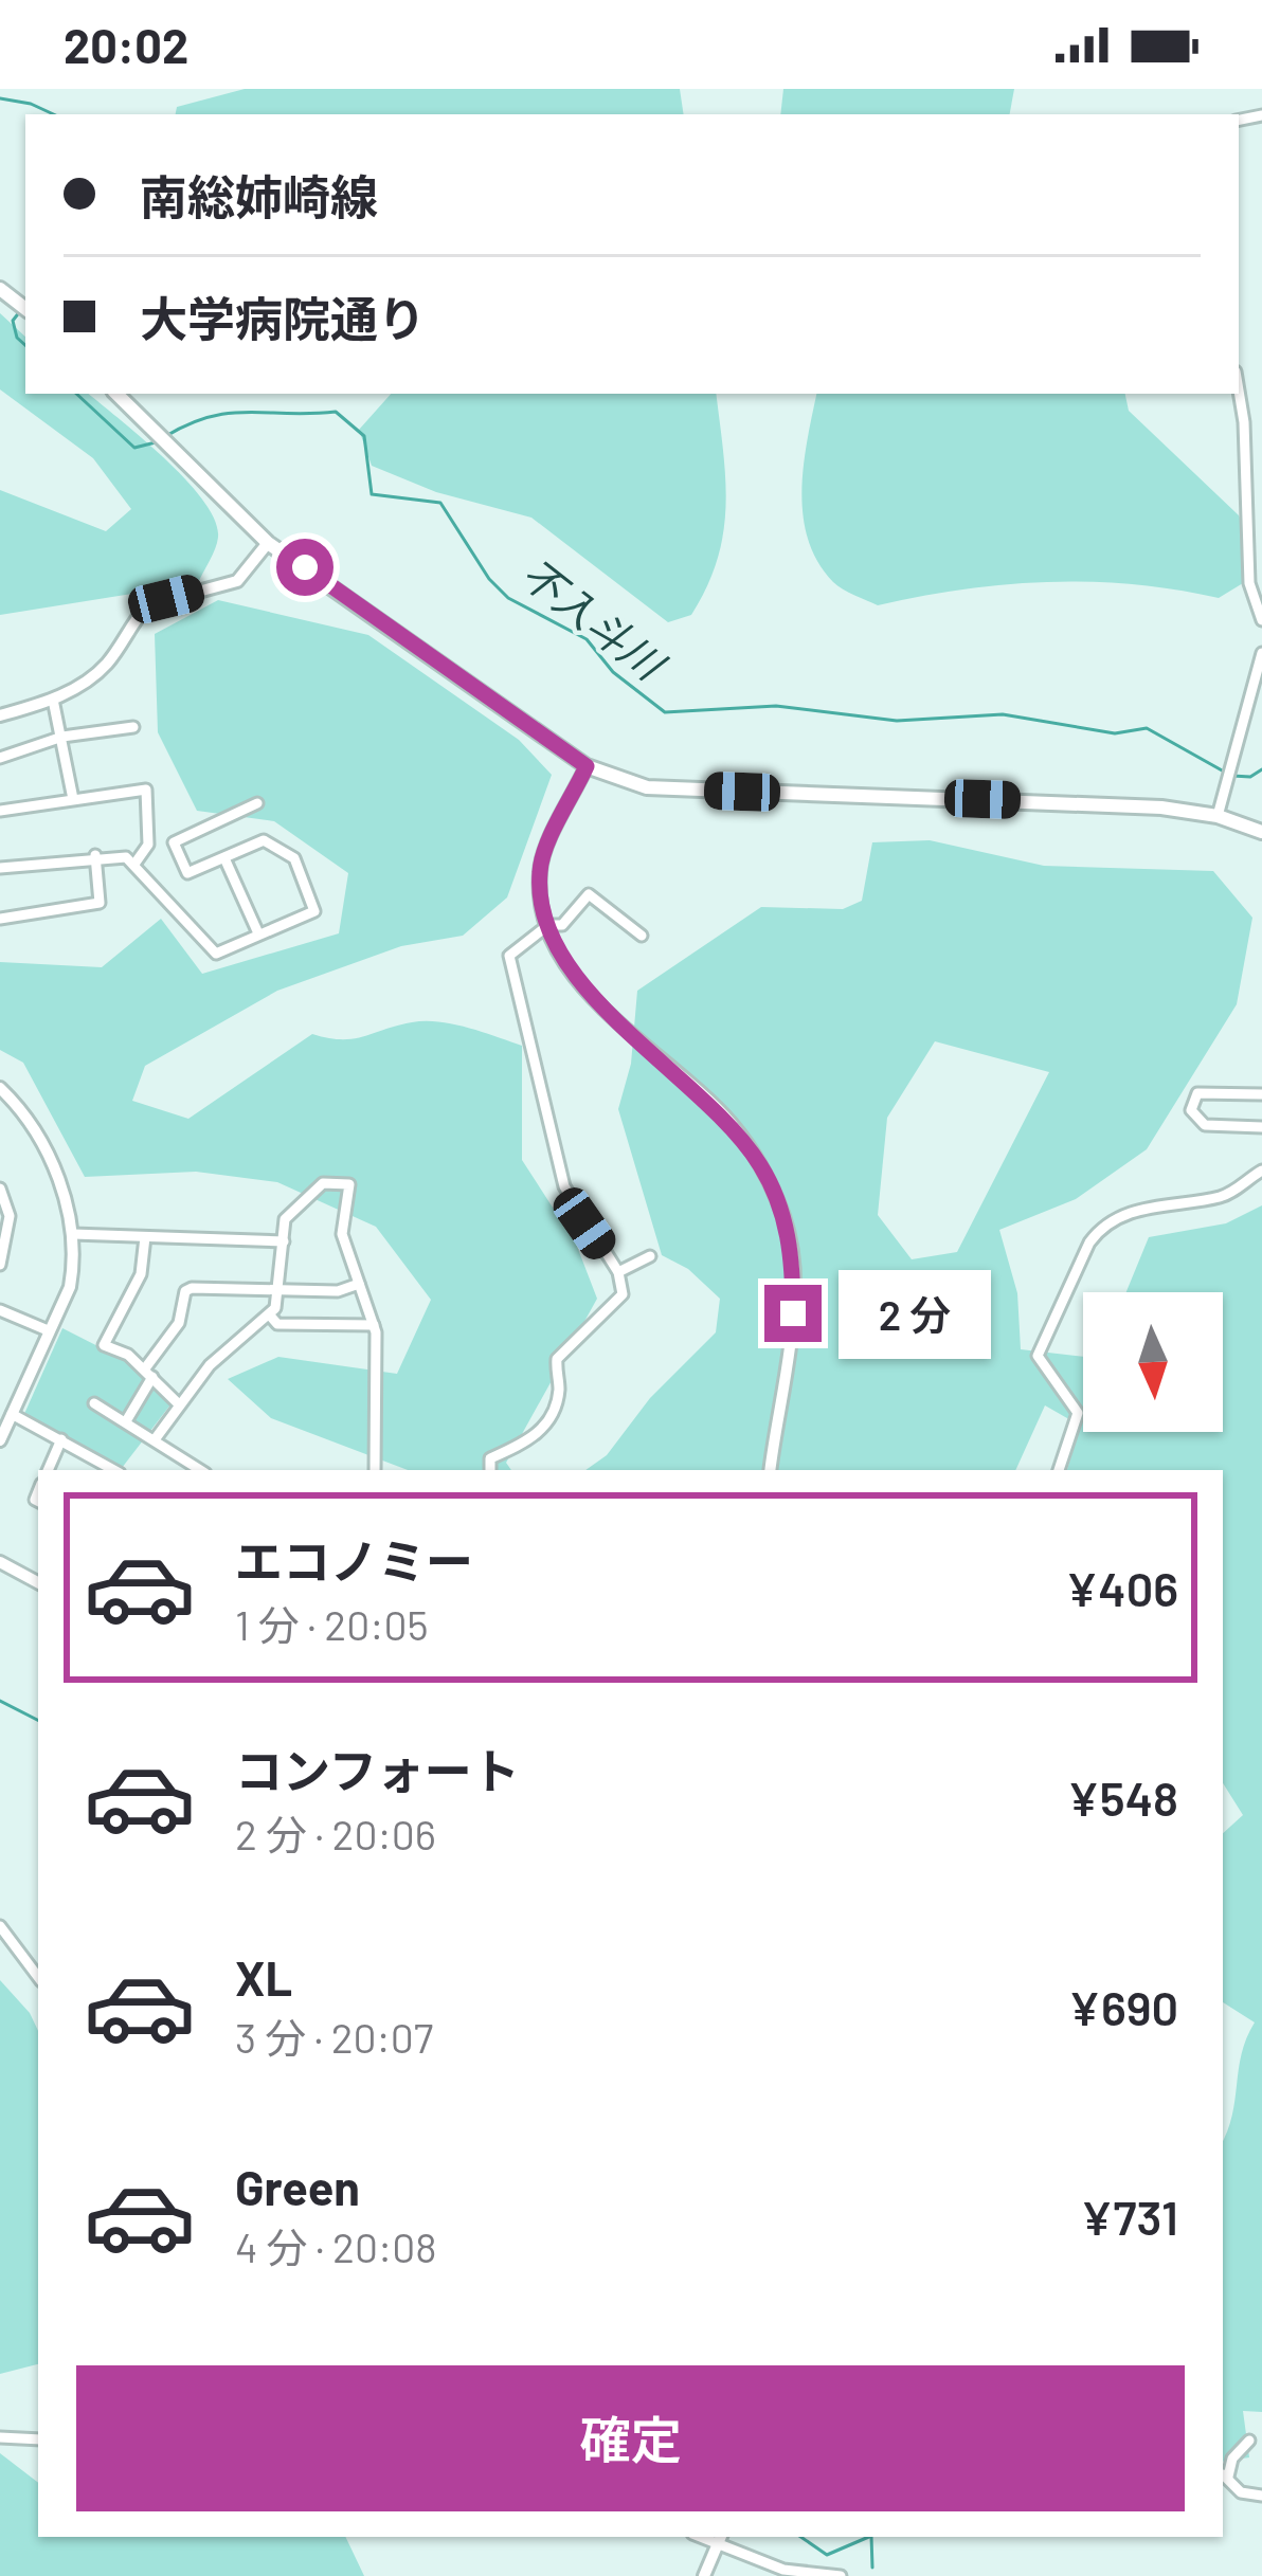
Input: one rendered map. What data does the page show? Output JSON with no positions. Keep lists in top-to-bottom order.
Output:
{
  "water": ["不入斗川"],
  "north": "bottom",
  "page": {
    "status": "20:02",
    "banner": ["南総姉崎線", "大学病院通り"],
    "bubble": "2 分",
    "list": [
      {
        "name": "エコノミー",
        "note": "1 分 · 20:05",
        "value": "¥406"
      },
      {
        "name": "コンフォート",
        "note": "2 分 · 20:06",
        "value": "¥548"
      },
      {
        "name": "XL",
        "note": "3 分 · 20:07",
        "value": "¥690"
      },
      {
        "name": "Green",
        "note": "4 分 · 20:08",
        "value": "¥731"
      }
    ],
    "buttons": "確定"
  }
}
